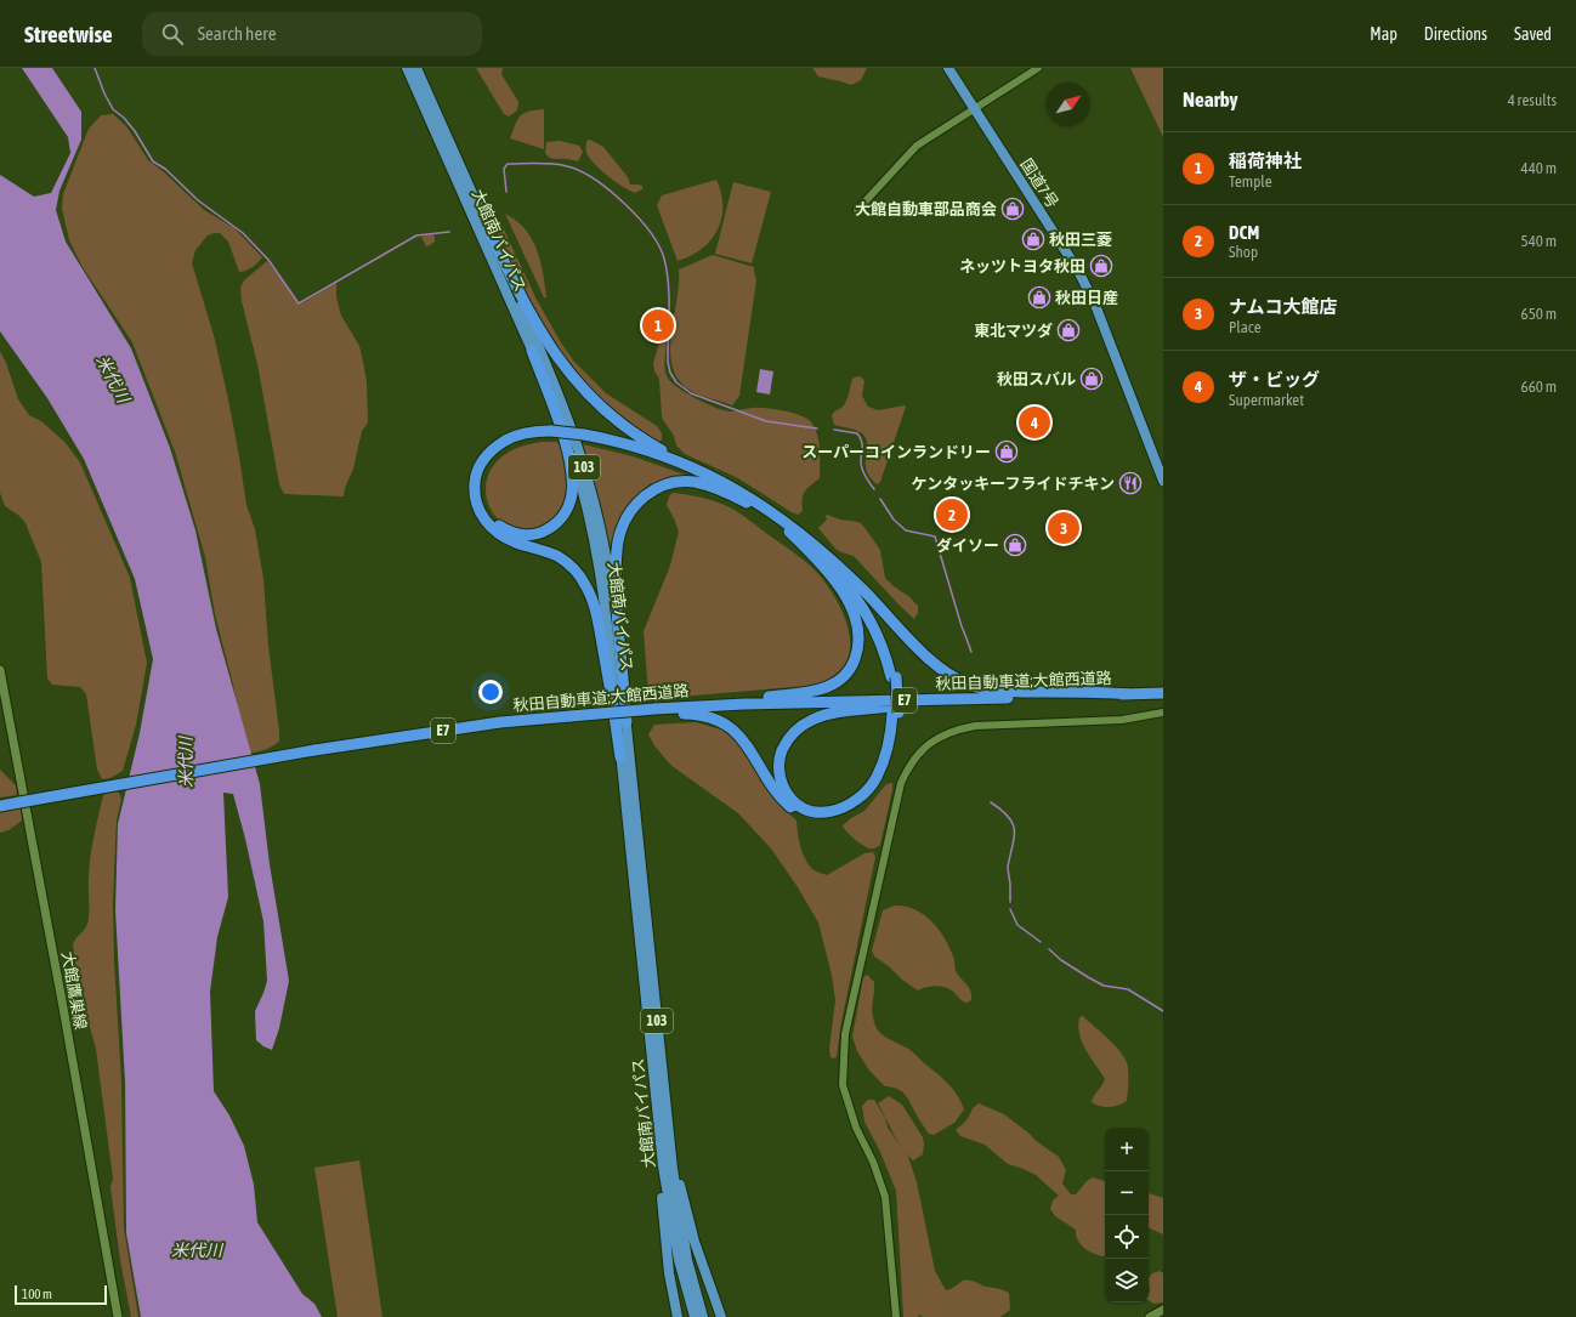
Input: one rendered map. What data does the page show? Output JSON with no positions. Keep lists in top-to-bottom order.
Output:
{
  "streets": {
    "highway": [
      "国道7号",
      "大館南バイパス",
      "103",
      "秋田自動車道;大館西道路",
      "E7"
    ],
    "main road": ["大館鷹巣線"]
  },
  "water": ["米代川"],
  "places": {
    "shop": [
      "大館自動車部品商会",
      "秋田三菱",
      "ネッツトヨタ秋田",
      "秋田日産",
      "東北マツダ",
      "秋田スバル",
      "スーパーコインランドリー",
      "ダイソー"
    ],
    "restaurant": ["ケンタッキーフライドチキン"]
  },
  "scale_bar": "100 m",
  "north": "top right",
  "page": {
    "header": "Streetwise",
    "search": "Search here",
    "nav": ["Map", "Directions", "Saved"],
    "heading": ["Nearby", "4 results"],
    "list": [
      {
        "mark": "1",
        "name": "稲荷神社",
        "note": "Temple",
        "value": "440 m"
      },
      {
        "mark": "2",
        "name": "DCM",
        "note": "Shop",
        "value": "540 m"
      },
      {
        "mark": "3",
        "name": "ナムコ大館店",
        "note": "Place",
        "value": "650 m"
      },
      {
        "mark": "4",
        "name": "ザ・ビッグ",
        "note": "Supermarket",
        "value": "660 m"
      }
    ],
    "pins": [
      "1",
      "4",
      "2",
      "3"
    ],
    "map_buttons": ["+", "−"],
    "scale": "100 m"
  }
}
